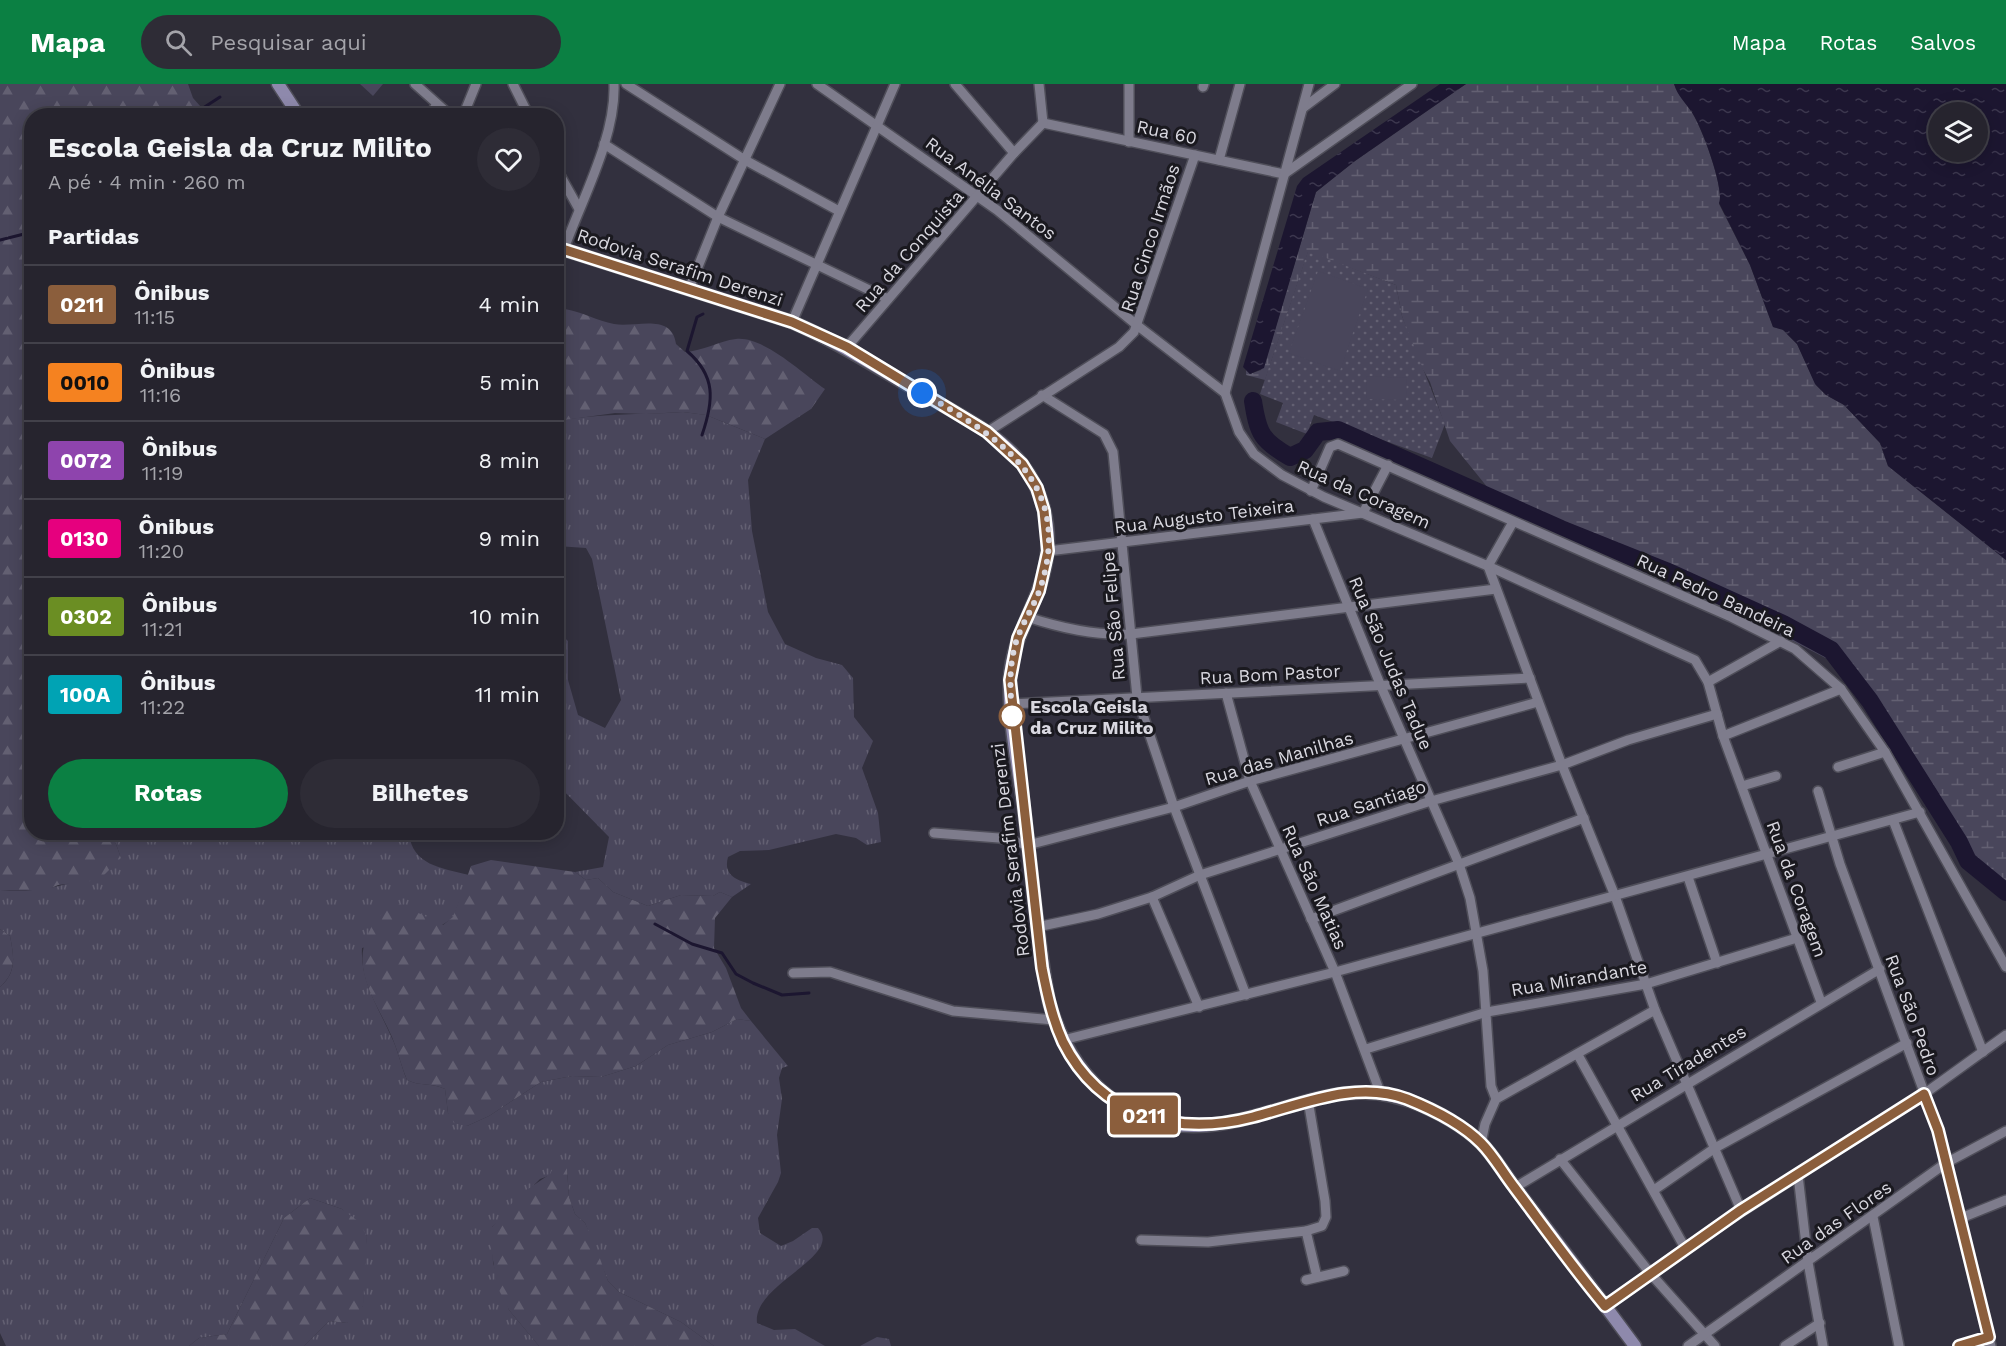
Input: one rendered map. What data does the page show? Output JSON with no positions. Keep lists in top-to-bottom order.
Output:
{
  "streets": {
    "main road": ["Rodovia Serafim Derenzi"],
    "street": [
      "Rua 60",
      "Rua Anélia Santos",
      "Rua Cinco Irmãos",
      "Rua da Conquista",
      "Rua da Coragem",
      "Rua Augusto Teixeira",
      "Rua Pedro Bandeira",
      "Rua São Felipe",
      "Rua São Judas Tadue",
      "Rua Bom Pastor",
      "Rua das Manilhas",
      "Rua Santiago",
      "Rua São Matias",
      "Rua Mirandante",
      "Rua São Pedro",
      "Rua Tiradentes",
      "Rua das Flores"
    ]
  },
  "crossings": [
    ["Rua 60", "Rua Cinco Irmãos"],
    ["Rua 60", "Rua da Conquista"],
    ["Rua Anélia Santos", "Rua Cinco Irmãos"],
    ["Rua Anélia Santos", "Rua da Conquista"],
    ["Rua Anélia Santos", "Rua da Coragem"],
    ["Rua Cinco Irmãos", "Rodovia Serafim Derenzi"],
    ["Rua Cinco Irmãos", "Rua São Felipe"],
    ["Rua da Conquista", "Rodovia Serafim Derenzi"],
    ["Rodovia Serafim Derenzi", "Rua Augusto Teixeira"],
    ["Rodovia Serafim Derenzi", "Rua Bom Pastor"],
    ["Rodovia Serafim Derenzi", "Rua das Manilhas"],
    ["Rodovia Serafim Derenzi", "Rua Santiago"],
    ["Rodovia Serafim Derenzi", "Rua São Matias"],
    ["Rua da Coragem", "Rua Augusto Teixeira"],
    ["Rua da Coragem", "Rua Pedro Bandeira"],
    ["Rua da Coragem", "Rua Santiago"],
    ["Rua da Coragem", "Rua Mirandante"],
    ["Rua da Coragem", "Rua Tiradentes"],
    ["Rua Augusto Teixeira", "Rua São Felipe"],
    ["Rua Augusto Teixeira", "Rua São Judas Tadue"],
    ["Rua São Felipe", "Rua Bom Pastor"],
    ["Rua São Felipe", "Rua das Manilhas"],
    ["Rua São Felipe", "Rua Santiago"],
    ["Rua São Judas Tadue", "Rua Bom Pastor"],
    ["Rua São Judas Tadue", "Rua das Manilhas"],
    ["Rua São Judas Tadue", "Rua Santiago"],
    ["Rua São Judas Tadue", "Rua Mirandante"],
    ["Rua Bom Pastor", "Rua São Matias"],
    ["Rua das Manilhas", "Rua São Matias"],
    ["Rua Santiago", "Rua São Matias"],
    ["Rua São Matias", "Rua Mirandante"],
    ["Rua São Pedro", "Rua Tiradentes"],
    ["Rua São Pedro", "Rua das Flores"]
  ],
  "places": ["Escola Geisla da Cruz Milito"],
  "lines": ["bus line 0211"],
  "page": {
    "header": "Mapa",
    "search": "Pesquisar aqui",
    "nav": ["Mapa", "Rotas", "Salvos"],
    "on_map": "0211",
    "heading": [
      ["Escola Geisla da Cruz Milito", "A pé · 4 min · 260 m"],
      "Partidas"
    ],
    "list": [
      {
        "mark": "0211",
        "name": "Ônibus",
        "note": "11:15",
        "value": "4 min"
      },
      {
        "mark": "0010",
        "name": "Ônibus",
        "note": "11:16",
        "value": "5 min"
      },
      {
        "mark": "0072",
        "name": "Ônibus",
        "note": "11:19",
        "value": "8 min"
      },
      {
        "mark": "0130",
        "name": "Ônibus",
        "note": "11:20",
        "value": "9 min"
      },
      {
        "mark": "0302",
        "name": "Ônibus",
        "note": "11:21",
        "value": "10 min"
      },
      {
        "mark": "100A",
        "name": "Ônibus",
        "note": "11:22",
        "value": "11 min"
      }
    ],
    "buttons": ["Rotas", "Bilhetes"]
  }
}
